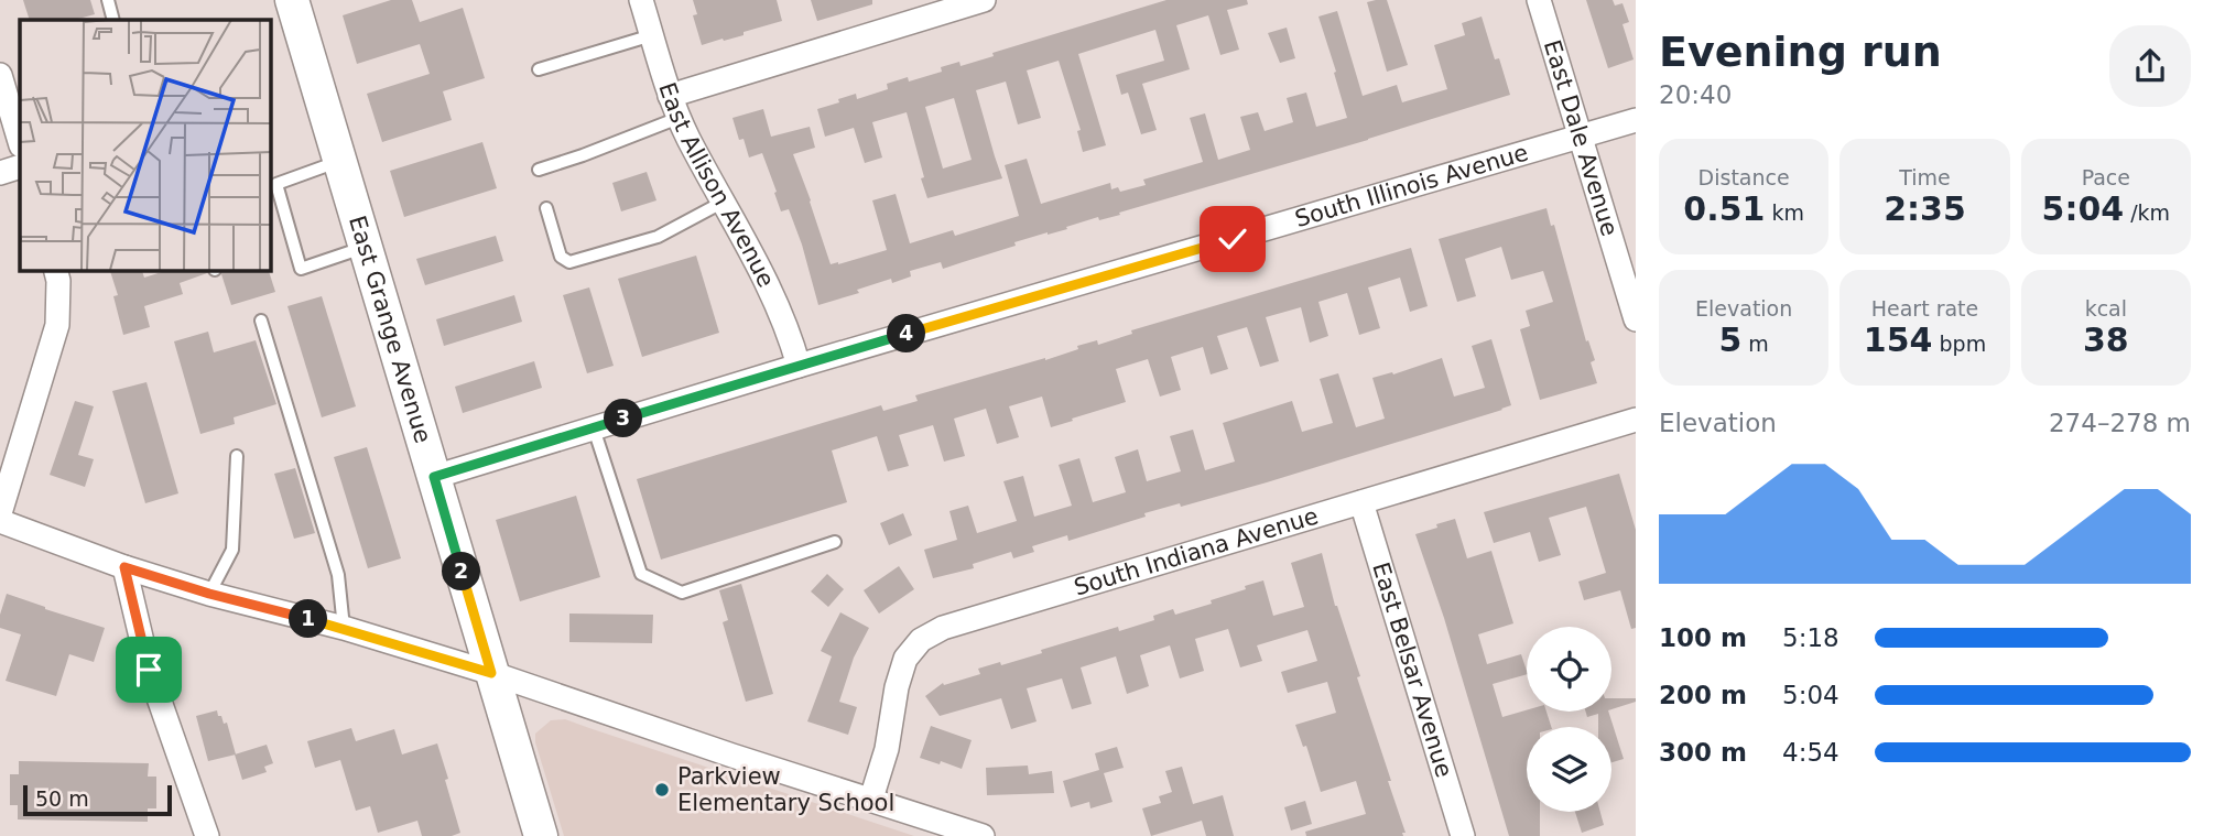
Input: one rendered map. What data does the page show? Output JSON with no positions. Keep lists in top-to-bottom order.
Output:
{
  "streets": {
    "street": [
      "East Dale Avenue",
      "East Allison Avenue",
      "South Illinois Avenue",
      "East Grange Avenue",
      "South Indiana Avenue",
      "East Belsar Avenue"
    ]
  },
  "crossings": [
    ["East Dale Avenue", "South Illinois Avenue"],
    ["East Allison Avenue", "South Illinois Avenue"],
    ["South Illinois Avenue", "East Grange Avenue"],
    ["South Indiana Avenue", "East Belsar Avenue"]
  ],
  "places": ["Parkview Elementary School"],
  "scale_bar": "50 m",
  "page": {
    "heading": ["Evening run", "20:40"],
    "stats": [
      ["Distance", "0.51 km"],
      ["Time", "2:35"],
      ["Pace", "5:04 /km"],
      ["Elevation", "5 m"],
      ["Heart rate", "154 bpm"],
      ["kcal", "38"]
    ],
    "pins": [
      "4",
      "3",
      "2",
      "1"
    ],
    "chart": ["Elevation", "274–278 m"],
    "list": [
      {
        "name": "100 m",
        "note": "5:18"
      },
      {
        "name": "200 m",
        "note": "5:04"
      },
      {
        "name": "300 m",
        "note": "4:54"
      }
    ],
    "scale": "50 m"
  }
}
